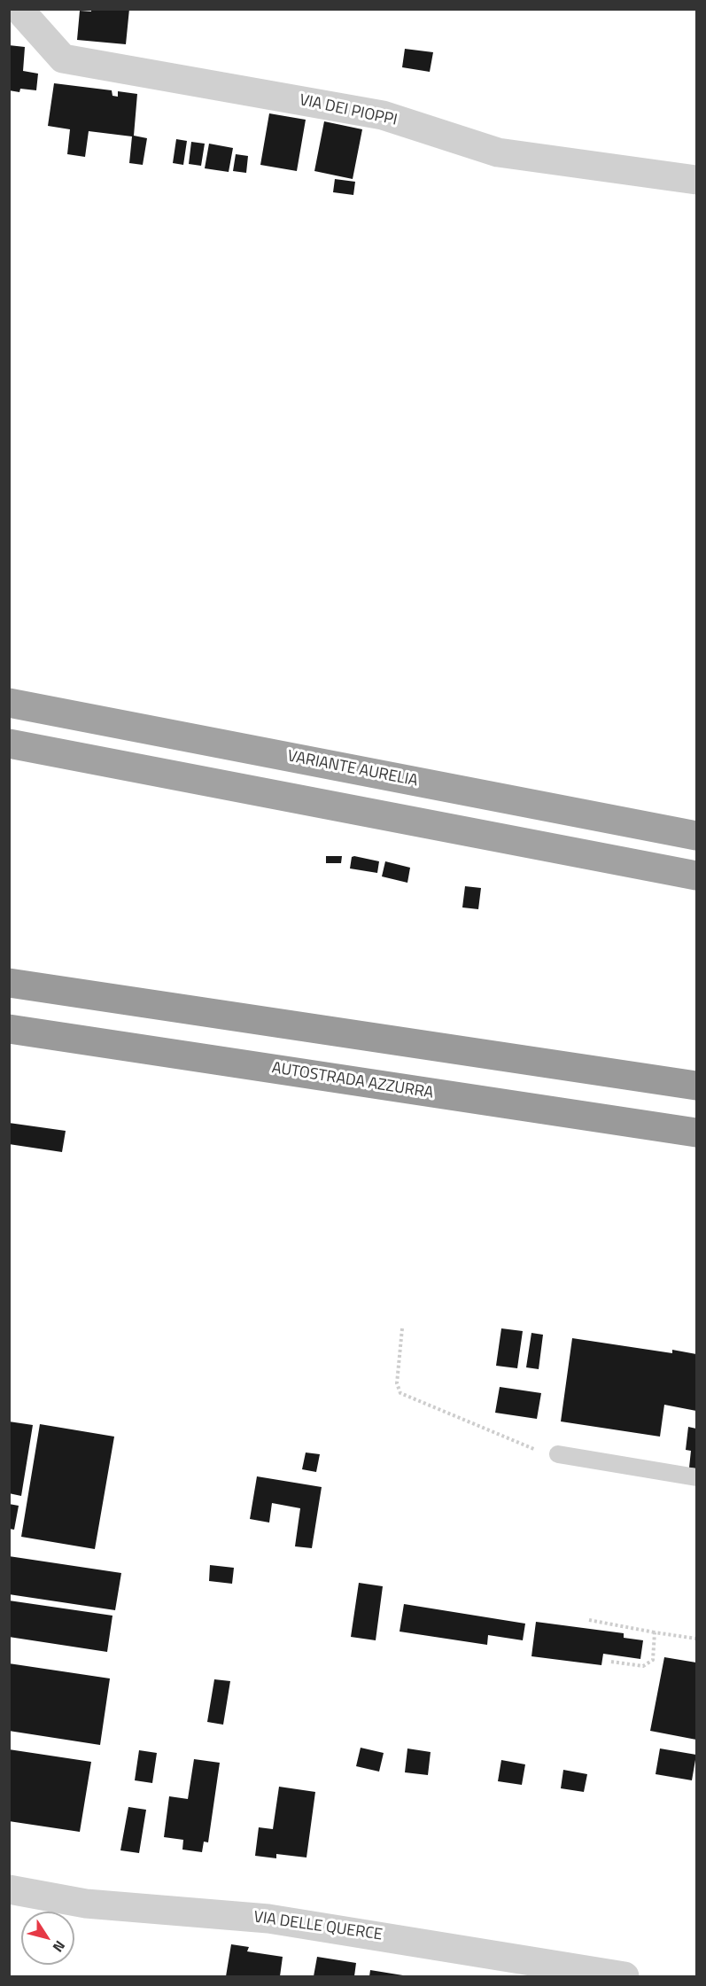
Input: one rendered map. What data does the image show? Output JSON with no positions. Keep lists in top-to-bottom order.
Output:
{
  "streets": {
    "highway": ["VARIANTE AURELIA", "AUTOSTRADA AZZURRA"],
    "street": ["VIA DEI PIOPPI", "VIA DELLE QUERCE"]
  },
  "north": "bottom right"
}
